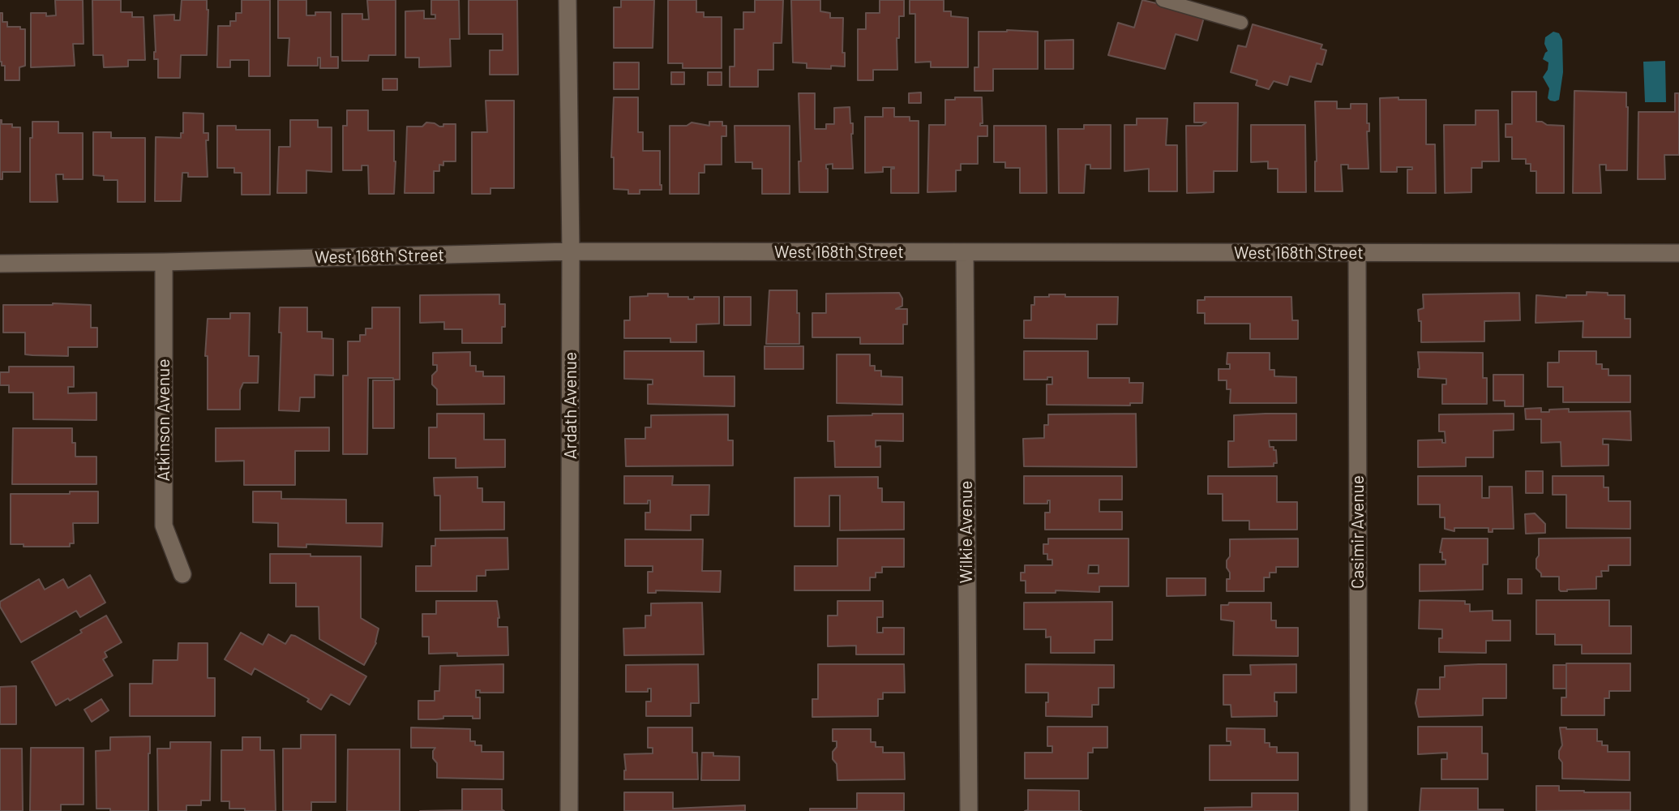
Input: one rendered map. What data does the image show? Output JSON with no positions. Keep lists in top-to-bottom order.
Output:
{
  "streets": {
    "street": [
      "West 168th Street",
      "Ardath Avenue",
      "Atkinson Avenue",
      "Wilkie Avenue",
      "Casimir Avenue"
    ]
  },
  "crossings": [
    ["West 168th Street", "Ardath Avenue"],
    ["West 168th Street", "Atkinson Avenue"],
    ["West 168th Street", "Wilkie Avenue"],
    ["West 168th Street", "Casimir Avenue"]
  ]
}
